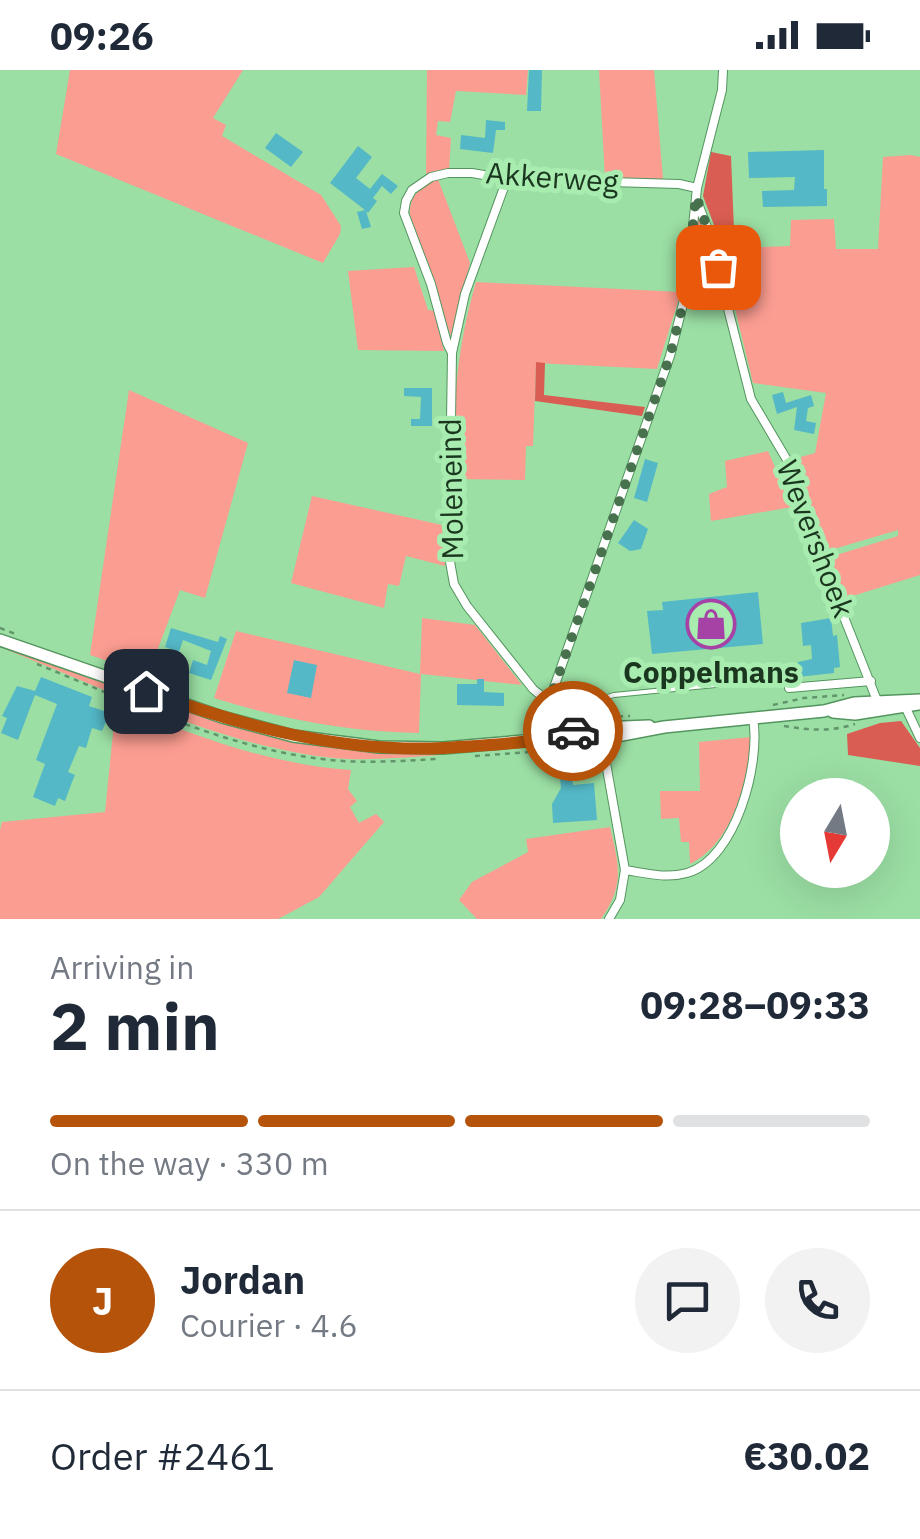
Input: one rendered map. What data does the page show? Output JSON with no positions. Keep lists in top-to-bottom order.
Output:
{
  "streets": {
    "street": ["Akkerweg", "Moleneind", "Wevershoek"]
  },
  "crossings": [
    ["Akkerweg", "Moleneind"],
    ["Akkerweg", "Wevershoek"]
  ],
  "places": {
    "shop": ["Coppelmans"]
  },
  "north": "bottom",
  "page": {
    "status": "09:26",
    "heading": ["2 min", "Arriving in", "09:28–09:33"],
    "panel": [
      "Jordan",
      "Courier · 4.6",
      "Order #2461",
      "€30.02"
    ],
    "bar": "On the way · 330 m",
    "round": "J"
  }
}
